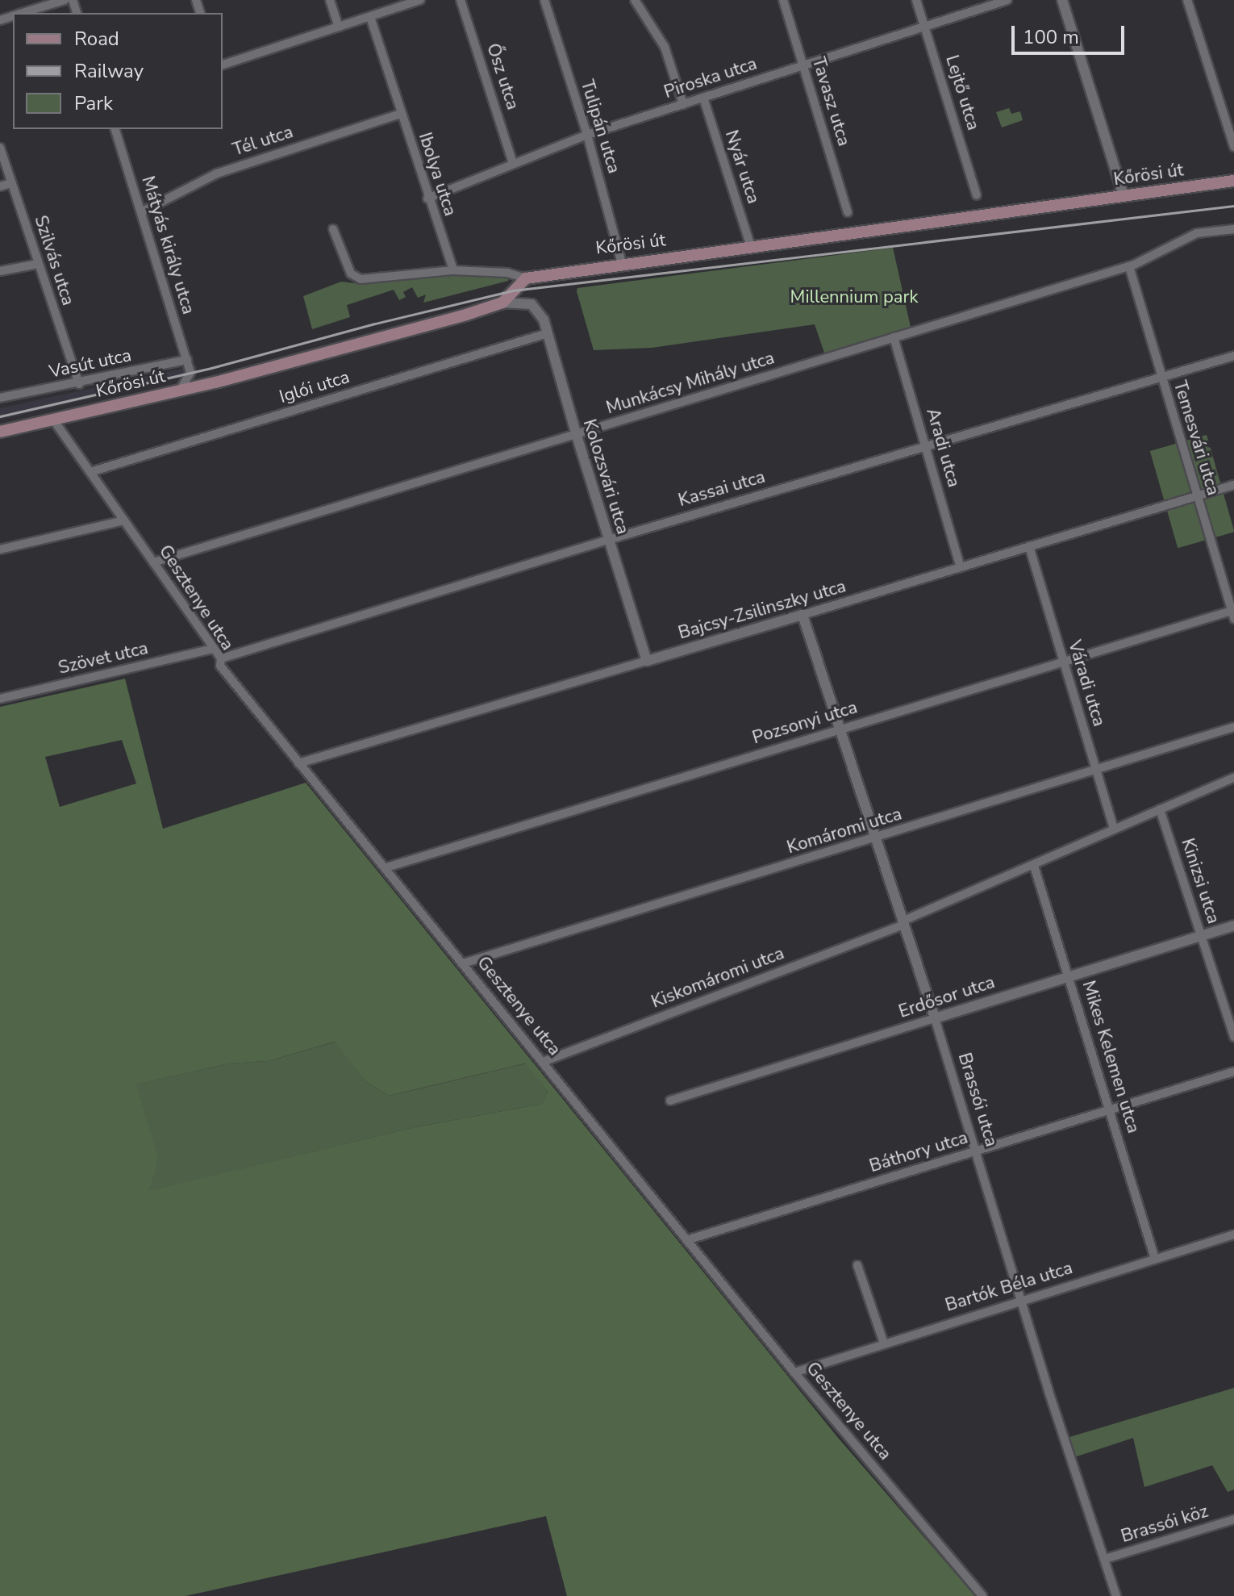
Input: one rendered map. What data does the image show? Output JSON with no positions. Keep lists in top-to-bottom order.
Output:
{
  "streets": {
    "main road": ["Kőrösi út"],
    "street": [
      "Ősz utca",
      "Piroska utca",
      "Lejtő utca",
      "Tavasz utca",
      "Tulipán utca",
      "Tél utca",
      "Nyár utca",
      "Ibolya utca",
      "Mátyás király utca",
      "Szilvás utca",
      "Vasút utca",
      "Munkácsy Mihály utca",
      "Iglói utca",
      "Temesvári utca",
      "Aradi utca",
      "Kolozsvári utca",
      "Kassai utca",
      "Gesztenye utca",
      "Bajcsy-Zsilinszky utca",
      "Szövet utca",
      "Váradi utca",
      "Pozsonyi utca",
      "Komáromi utca",
      "Kinizsi utca",
      "Kiskomáromi utca",
      "Erdősor utca",
      "Mikes Kelemen utca",
      "Brassói utca",
      "Báthory utca",
      "Bartók Béla utca",
      "Brassói köz"
    ]
  },
  "crossings": [
    ["Ősz utca", "Piroska utca"],
    ["Piroska utca", "Lejtő utca"],
    ["Piroska utca", "Tavasz utca"],
    ["Piroska utca", "Tulipán utca"],
    ["Piroska utca", "Nyár utca"],
    ["Piroska utca", "Ibolya utca"],
    ["Tulipán utca", "Kőrösi út"],
    ["Tél utca", "Ibolya utca"],
    ["Tél utca", "Mátyás király utca"],
    ["Nyár utca", "Kőrösi út"],
    ["Kőrösi út", "Kolozsvári utca"],
    ["Kőrösi út", "Gesztenye utca"],
    ["Mátyás király utca", "Vasút utca"],
    ["Szilvás utca", "Vasút utca"],
    ["Munkácsy Mihály utca", "Temesvári utca"],
    ["Munkácsy Mihály utca", "Aradi utca"],
    ["Munkácsy Mihály utca", "Kolozsvári utca"],
    ["Munkácsy Mihály utca", "Gesztenye utca"],
    ["Iglói utca", "Kolozsvári utca"],
    ["Iglói utca", "Gesztenye utca"],
    ["Temesvári utca", "Kassai utca"],
    ["Temesvári utca", "Bajcsy-Zsilinszky utca"],
    ["Temesvári utca", "Pozsonyi utca"],
    ["Aradi utca", "Kassai utca"],
    ["Aradi utca", "Bajcsy-Zsilinszky utca"],
    ["Kolozsvári utca", "Kassai utca"],
    ["Kolozsvári utca", "Bajcsy-Zsilinszky utca"],
    ["Kassai utca", "Gesztenye utca"],
    ["Gesztenye utca", "Bajcsy-Zsilinszky utca"],
    ["Gesztenye utca", "Szövet utca"],
    ["Gesztenye utca", "Pozsonyi utca"],
    ["Gesztenye utca", "Komáromi utca"],
    ["Gesztenye utca", "Kiskomáromi utca"],
    ["Gesztenye utca", "Báthory utca"],
    ["Gesztenye utca", "Bartók Béla utca"],
    ["Bajcsy-Zsilinszky utca", "Váradi utca"],
    ["Bajcsy-Zsilinszky utca", "Brassói utca"],
    ["Váradi utca", "Pozsonyi utca"],
    ["Váradi utca", "Komáromi utca"],
    ["Váradi utca", "Kiskomáromi utca"],
    ["Pozsonyi utca", "Brassói utca"],
    ["Komáromi utca", "Brassói utca"],
    ["Kinizsi utca", "Kiskomáromi utca"],
    ["Kinizsi utca", "Erdősor utca"],
    ["Kiskomáromi utca", "Mikes Kelemen utca"],
    ["Kiskomáromi utca", "Brassói utca"],
    ["Erdősor utca", "Mikes Kelemen utca"],
    ["Erdősor utca", "Brassói utca"],
    ["Mikes Kelemen utca", "Báthory utca"],
    ["Mikes Kelemen utca", "Bartók Béla utca"],
    ["Brassói utca", "Báthory utca"],
    ["Brassói utca", "Bartók Béla utca"],
    ["Brassói utca", "Brassói köz"]
  ],
  "parks": ["Millennium park"],
  "legend": ["Road", "Railway", "Park"],
  "scale_bar": "100 m"
}
